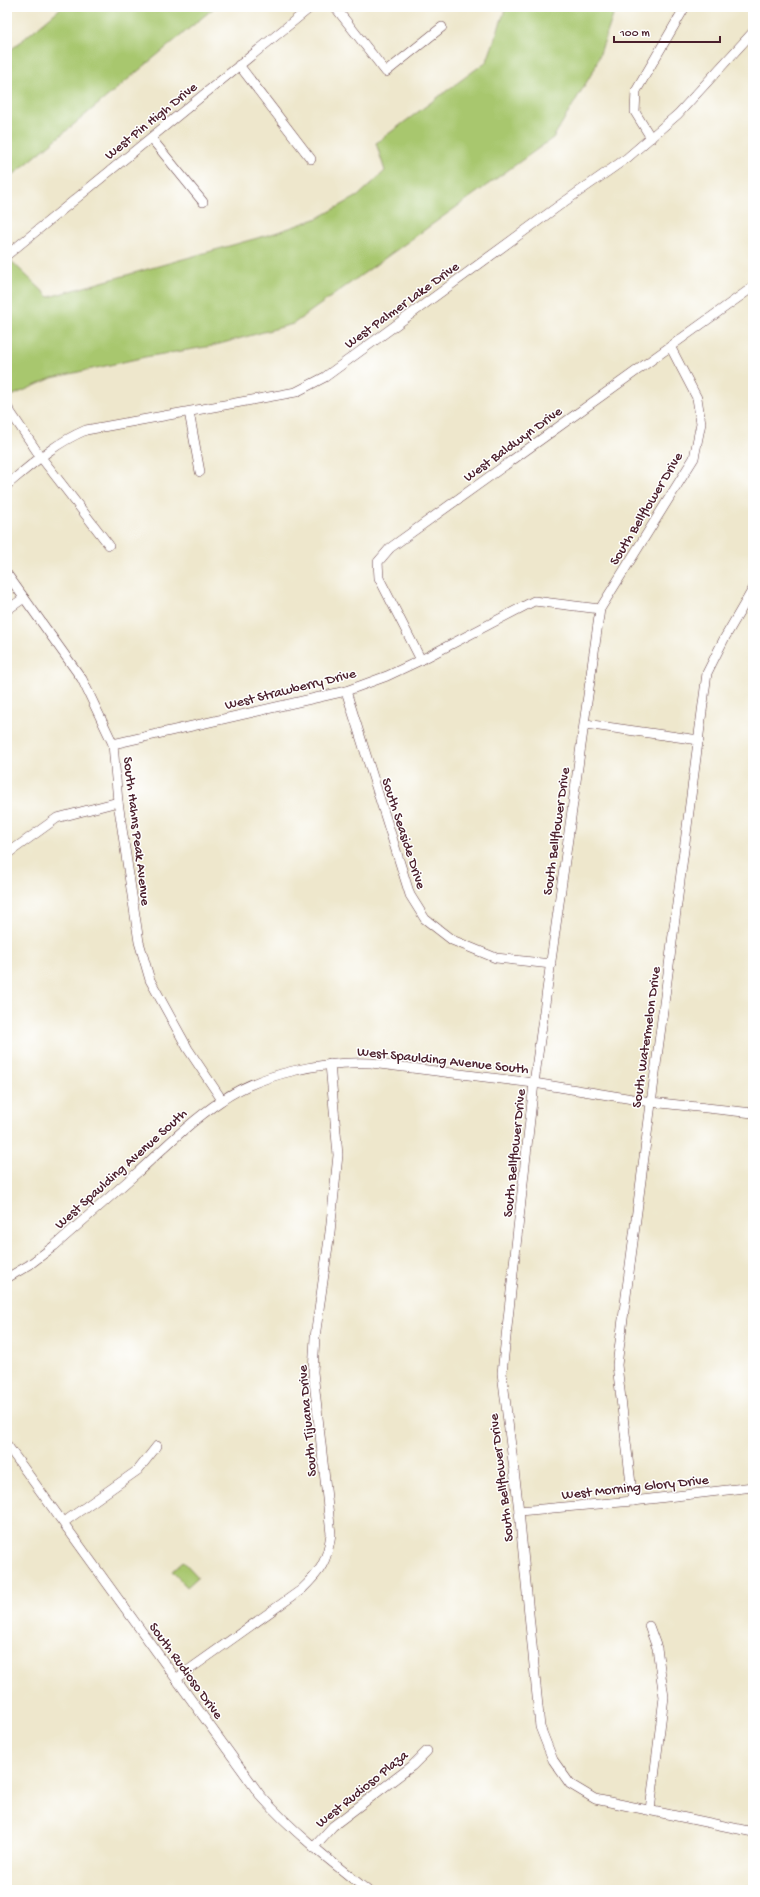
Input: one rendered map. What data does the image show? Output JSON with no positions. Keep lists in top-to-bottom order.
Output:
{
  "streets": {
    "street": [
      "West Pin High Drive",
      "West Palmer Lake Drive",
      "West Baldwyn Drive",
      "South Bellflower Drive",
      "West Strawberry Drive",
      "South Hahns Peak Avenue",
      "South Seaside Drive",
      "South Watermelon Drive",
      "West Spaulding Avenue South",
      "South Tijuana Drive",
      "West Morning Glory Drive",
      "South Rudioso Drive",
      "West Rudioso Plaza"
    ]
  },
  "crossings": [
    ["West Baldwyn Drive", "South Bellflower Drive"],
    ["West Baldwyn Drive", "West Strawberry Drive"],
    ["South Bellflower Drive", "West Strawberry Drive"],
    ["South Bellflower Drive", "South Seaside Drive"],
    ["South Bellflower Drive", "West Spaulding Avenue South"],
    ["South Bellflower Drive", "West Morning Glory Drive"],
    ["West Strawberry Drive", "South Hahns Peak Avenue"],
    ["West Strawberry Drive", "South Seaside Drive"],
    ["South Hahns Peak Avenue", "West Spaulding Avenue South"],
    ["South Watermelon Drive", "West Spaulding Avenue South"],
    ["South Watermelon Drive", "West Morning Glory Drive"],
    ["West Spaulding Avenue South", "South Tijuana Drive"],
    ["South Tijuana Drive", "South Rudioso Drive"],
    ["South Rudioso Drive", "West Rudioso Plaza"]
  ],
  "scale_bar": "100 m"
}
